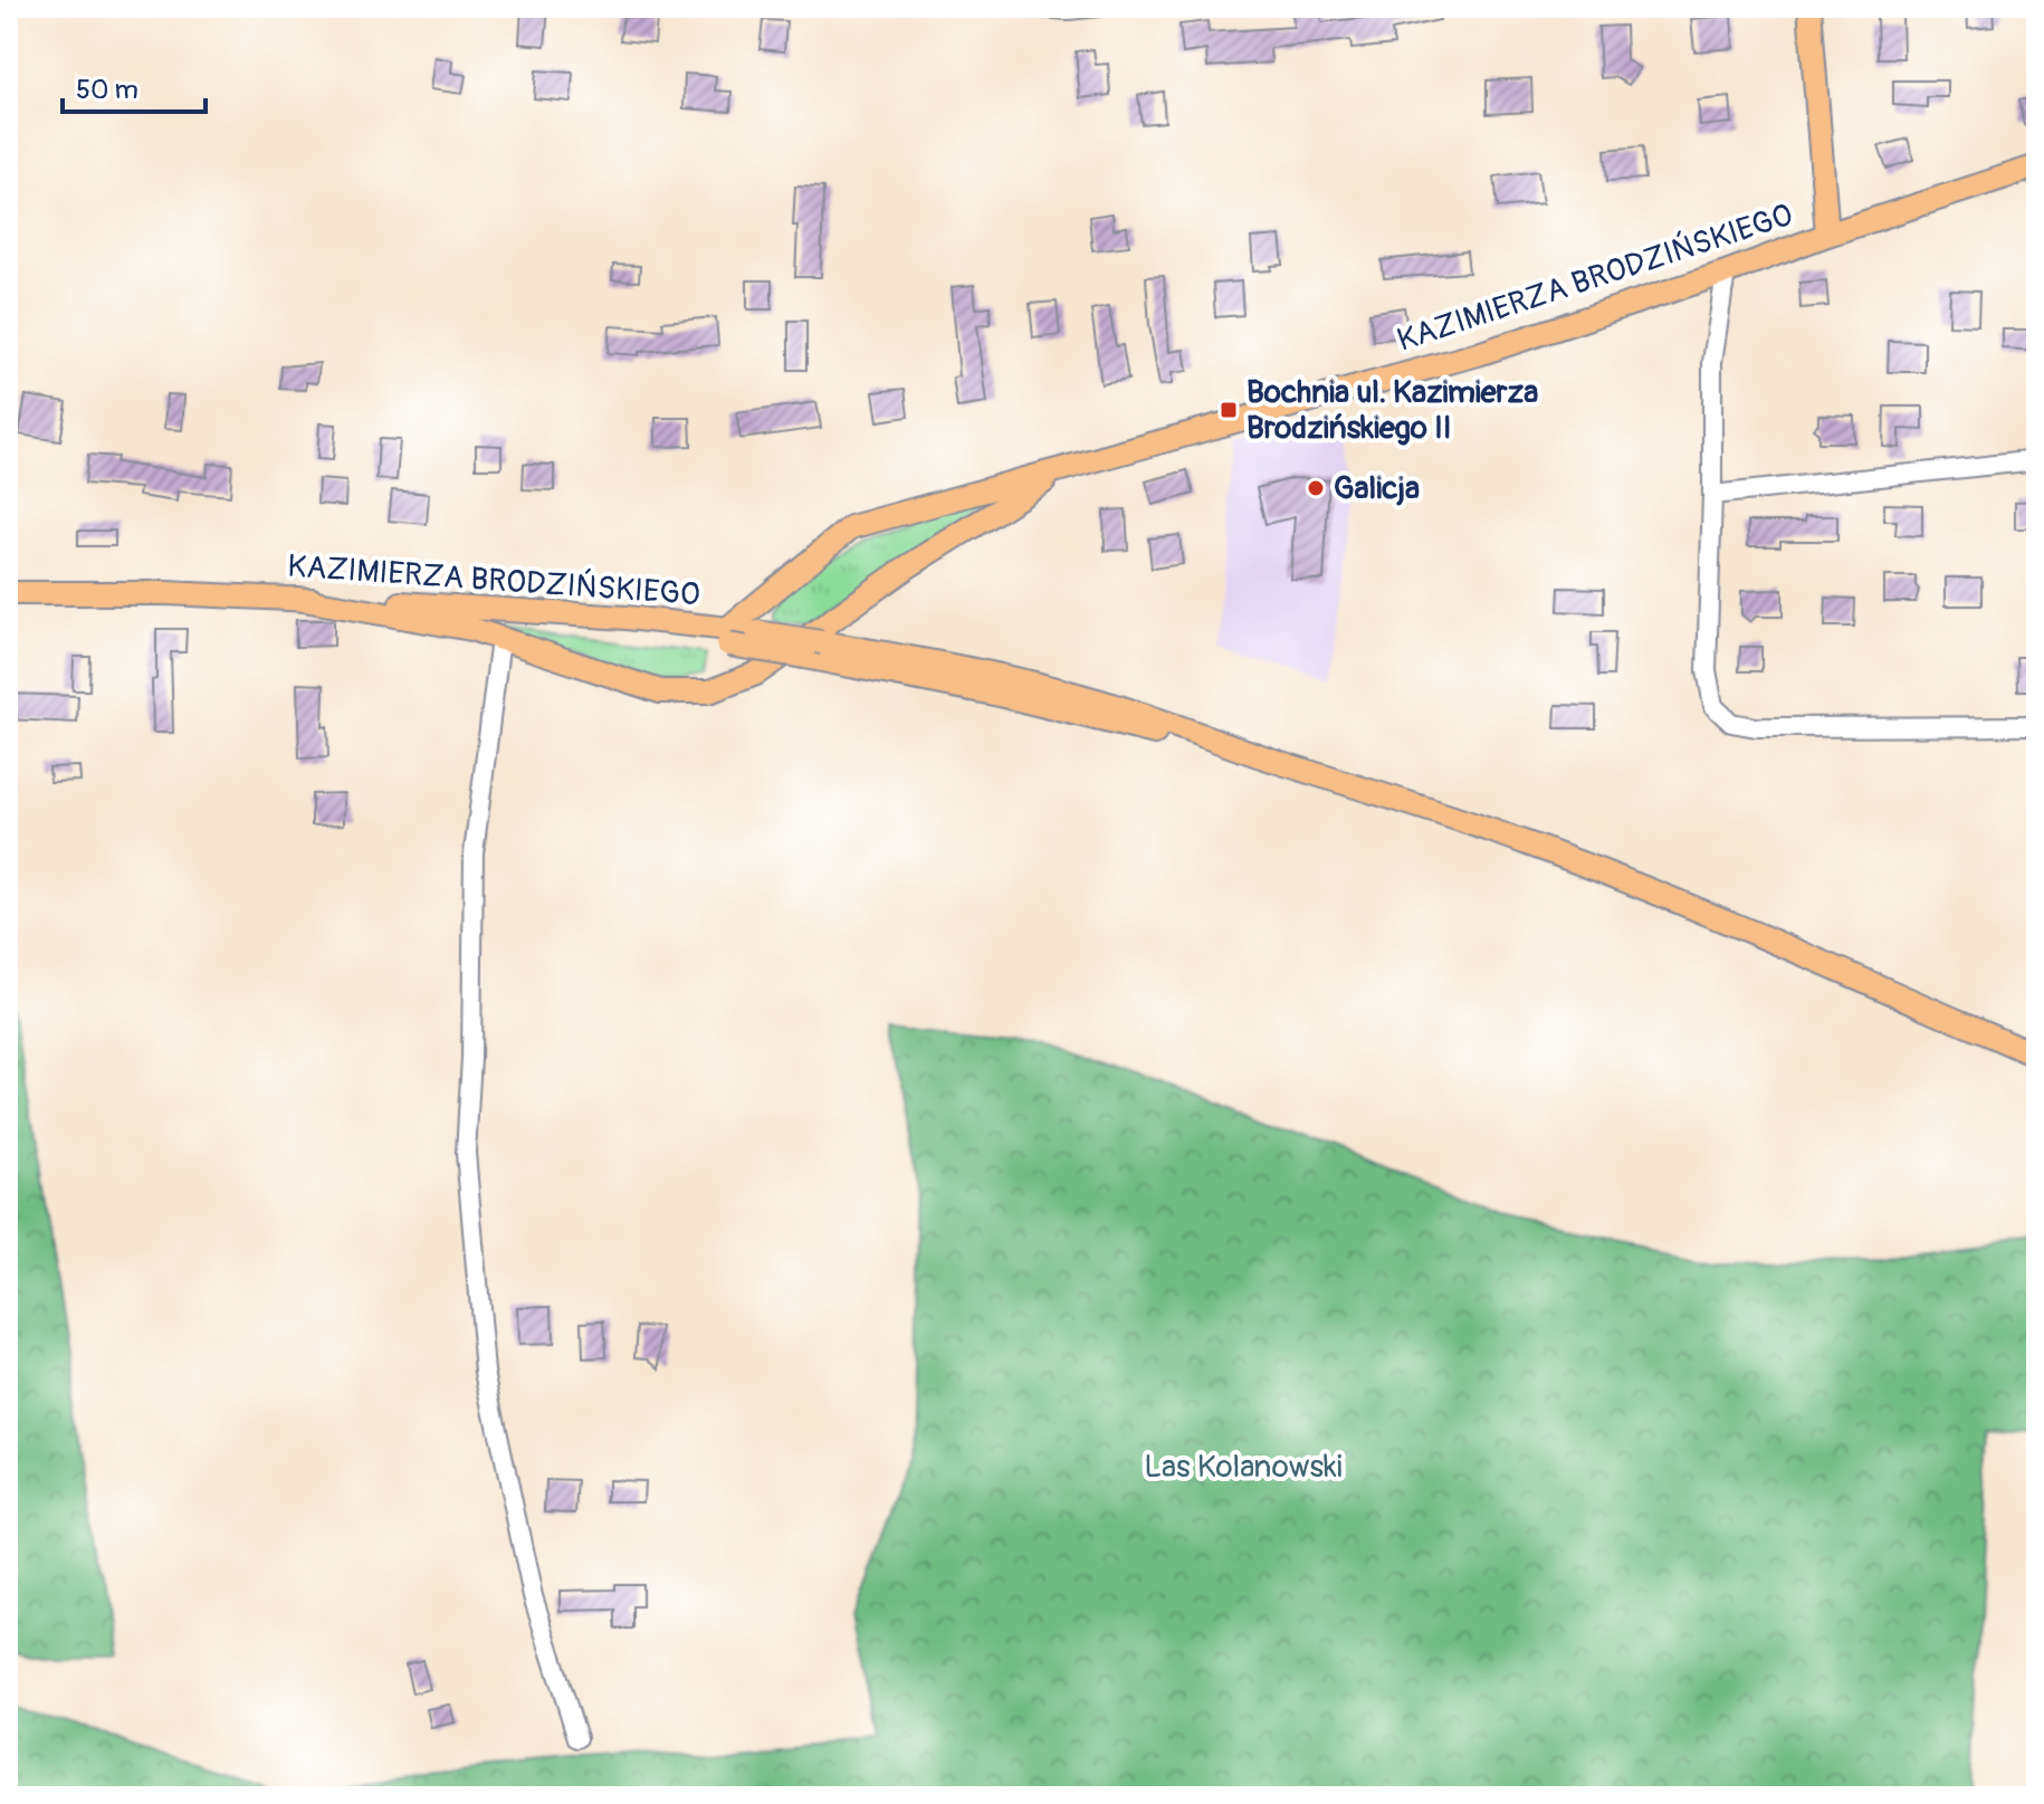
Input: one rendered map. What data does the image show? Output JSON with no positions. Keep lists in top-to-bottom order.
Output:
{
  "streets": {
    "main road": ["KAZIMIERZA BRODZIŃSKIEGO"]
  },
  "parks": ["Las Kolanowski"],
  "places": {
    "transit": ["Bochnia ul. Kazimierza Brodzińskiego II"],
    "other": ["Galicja"]
  },
  "scale_bar": "50 m"
}
